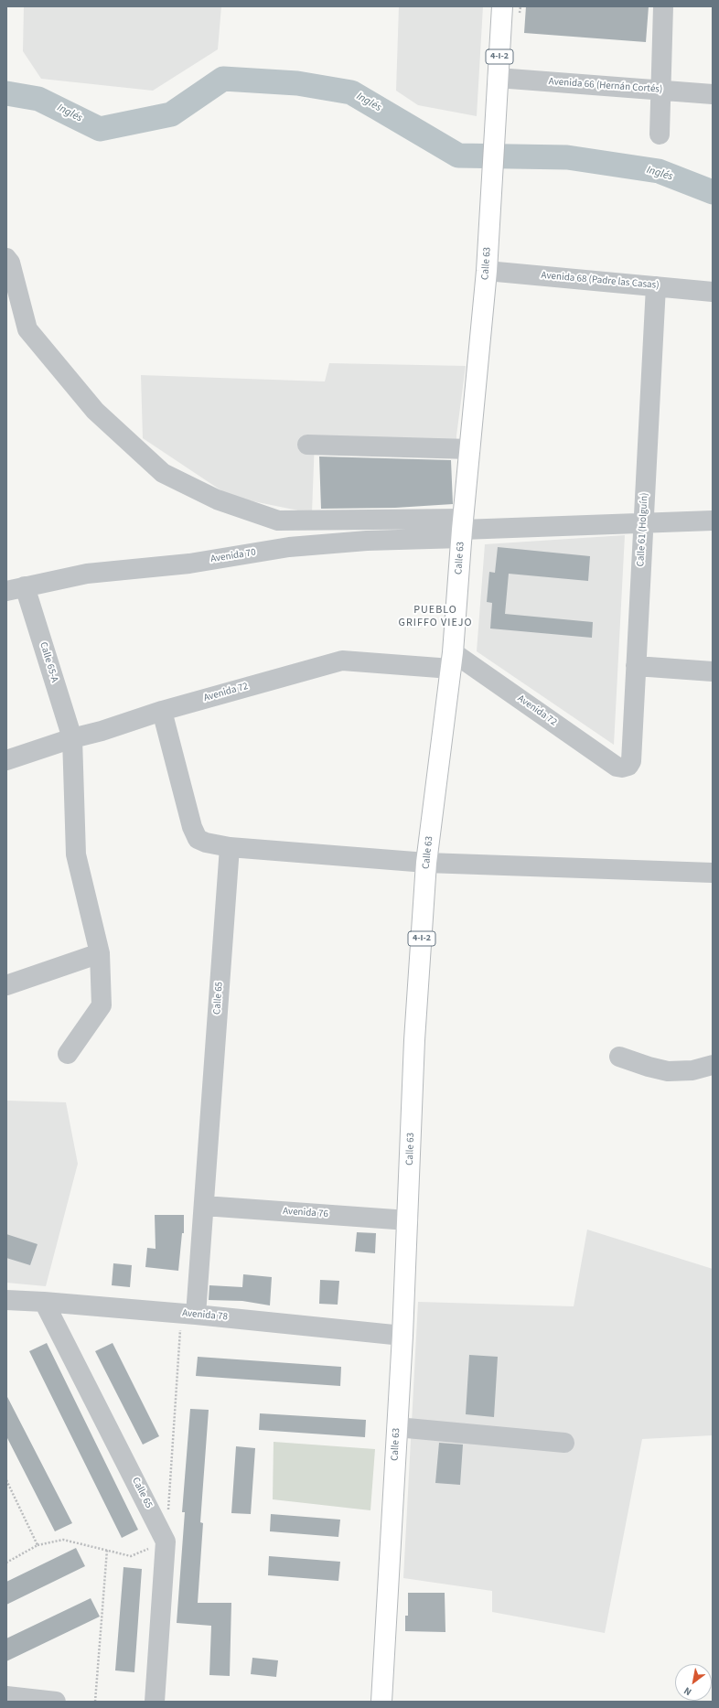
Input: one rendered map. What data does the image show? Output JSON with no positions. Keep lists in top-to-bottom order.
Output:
{
  "streets": {
    "main road": ["4-I-2", "Calle 63"],
    "street": [
      "Avenida 66 (Hernán Cortés)",
      "Avenida 68 (Padre las Casas)",
      "Calle 61 (Holguín)",
      "Avenida 70",
      "Calle 65-A",
      "Avenida 72",
      "Calle 65",
      "Avenida 76",
      "Avenida 78"
    ]
  },
  "crossings": [
    ["Avenida 66 (Hernán Cortés)", "Calle 63"],
    ["Calle 63", "Avenida 68 (Padre las Casas)"],
    ["Calle 63", "Avenida 70"],
    ["Calle 63", "Avenida 72"],
    ["Calle 63", "Avenida 76"],
    ["Calle 63", "Avenida 78"],
    ["Avenida 68 (Padre las Casas)", "Calle 61 (Holguín)"],
    ["Calle 61 (Holguín)", "Avenida 72"],
    ["Avenida 70", "Calle 65-A"],
    ["Calle 65-A", "Avenida 72"],
    ["Calle 65", "Avenida 76"],
    ["Calle 65", "Avenida 78"]
  ],
  "districts": ["PUEBLO GRIFFO VIEJO"],
  "water": ["Inglés"],
  "north": "bottom left"
}
